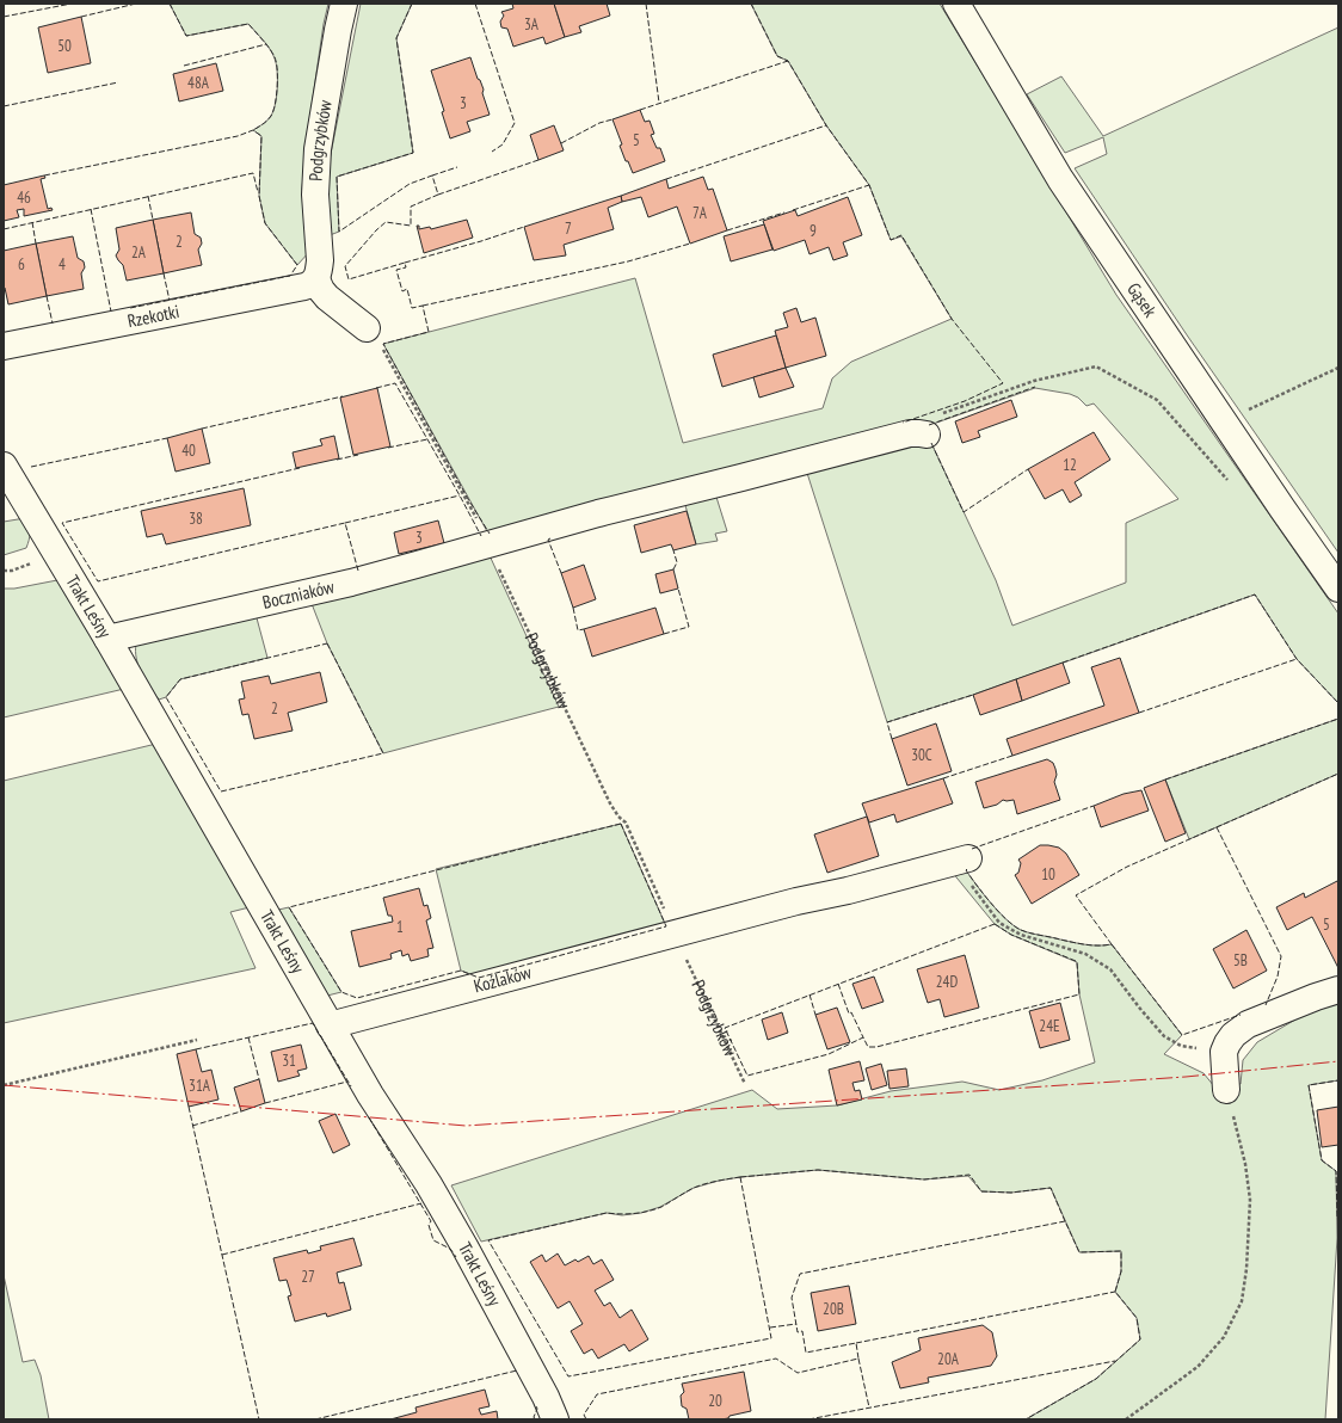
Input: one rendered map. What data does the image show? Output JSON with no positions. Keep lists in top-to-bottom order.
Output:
{
  "streets": {
    "street": [
      "Podgrzybków",
      "Gąsek",
      "Rzekotki",
      "Boczniaków",
      "Trakt Leśny",
      "Koźlaków"
    ]
  },
  "crossings": [
    ["Podgrzybków", "Rzekotki"],
    ["Podgrzybków", "Boczniaków"],
    ["Podgrzybków", "Koźlaków"],
    ["Boczniaków", "Trakt Leśny"],
    ["Trakt Leśny", "Koźlaków"]
  ],
  "house_numbers": [
    "3A",
    "50",
    "48A",
    "3",
    "5",
    "46",
    "7A",
    "7",
    "9",
    "2",
    "2A",
    "6",
    "4",
    "40",
    "12",
    "38",
    "3",
    "2",
    "30C",
    "10",
    "5",
    "1",
    "5B",
    "24D",
    "24E",
    "31",
    "31A",
    "27",
    "20B",
    "20A",
    "20"
  ]
}
